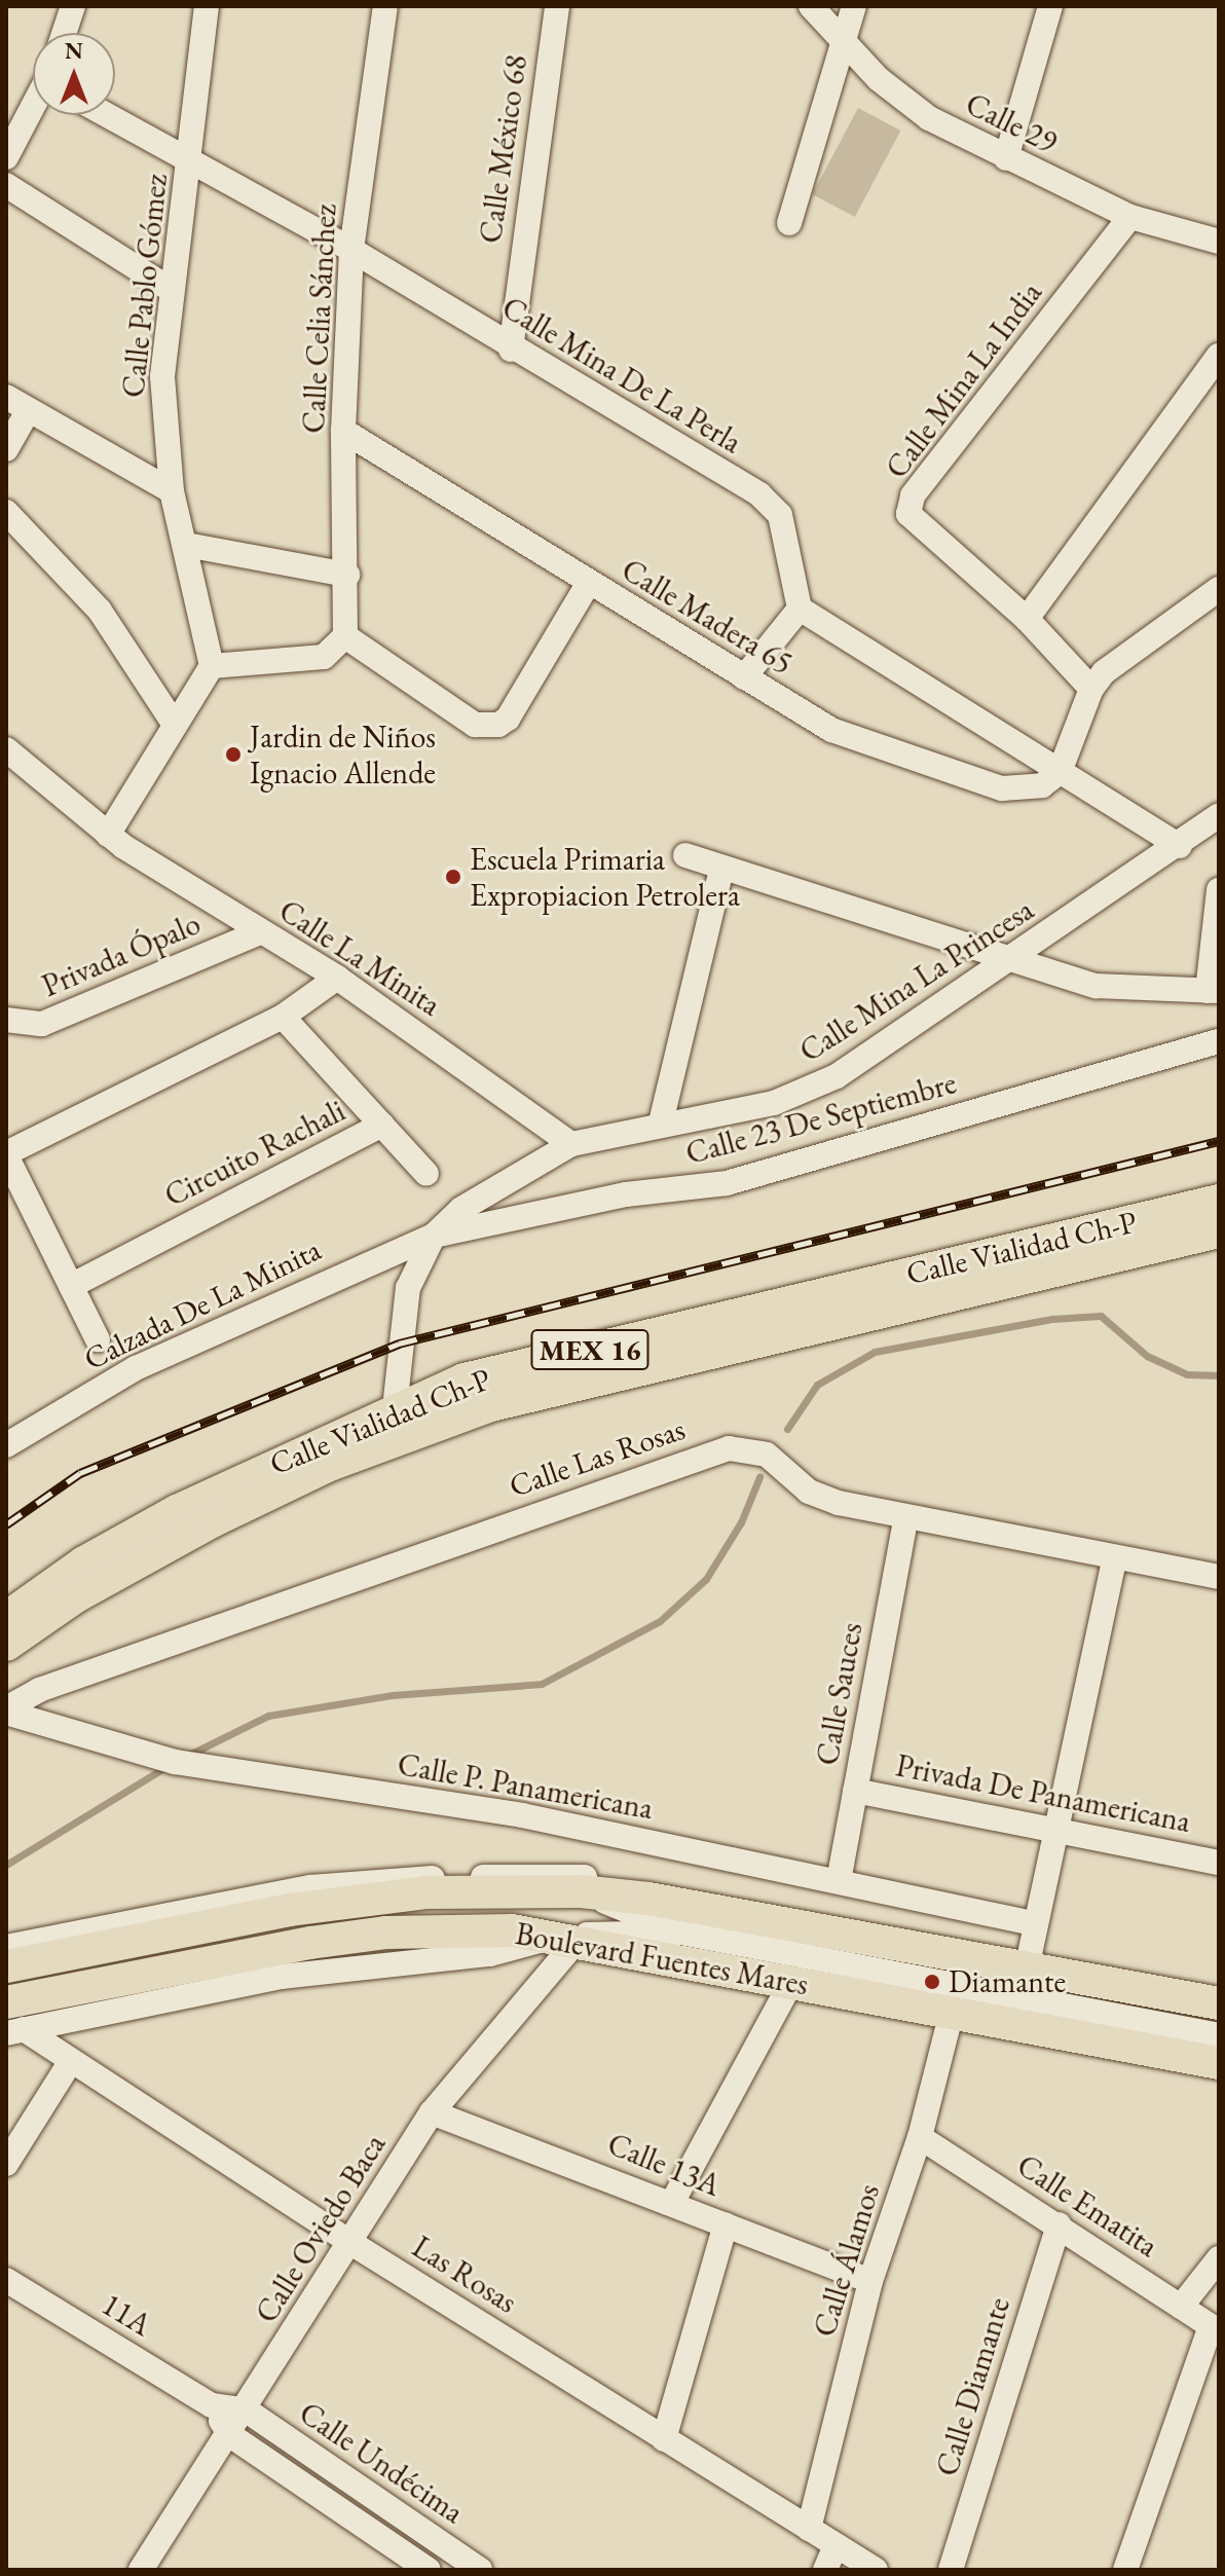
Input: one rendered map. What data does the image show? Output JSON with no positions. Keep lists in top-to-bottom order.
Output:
{
  "streets": {
    "main road": ["Calle Vialidad Ch-P", "MEX 16", "Boulevard Fuentes Mares"],
    "street": [
      "Calle 29",
      "Calle México 68",
      "Calle Pablo Gómez",
      "Calle Celia Sánchez",
      "Calle Mina De La Perla",
      "Calle Mina La India",
      "Calle Madera 65",
      "Privada Ópalo",
      "Calle La Minita",
      "Calle Mina La Princesa",
      "Calle 23 De Septiembre",
      "Circuito Rachali",
      "Calzada De La Minita",
      "Calle Las Rosas",
      "Calle Sauces",
      "Calle P. Panamericana",
      "Privada De Panamericana",
      "Calle 13A",
      "Calle Ematita",
      "Calle Oviedo Baca",
      "Calle Álamos",
      "Las Rosas",
      "11A",
      "Calle Diamante",
      "Calle Undécima"
    ]
  },
  "crossings": [
    ["Calle 29", "Calle Mina La India"],
    ["Calle México 68", "Calle Mina De La Perla"],
    ["Calle Pablo Gómez", "Calle Mina De La Perla"],
    ["Calle Celia Sánchez", "Calle Mina De La Perla"],
    ["Calle Celia Sánchez", "Calle Madera 65"],
    ["Privada Ópalo", "Calle La Minita"],
    ["Calle La Minita", "Calle Mina La Princesa"],
    ["Calle La Minita", "Calzada De La Minita"],
    ["Calle Mina La Princesa", "Calzada De La Minita"],
    ["Calle 23 De Septiembre", "Calzada De La Minita"],
    ["Calle Vialidad Ch-P", "Calzada De La Minita"],
    ["Calle Las Rosas", "Calle Sauces"],
    ["Calle Las Rosas", "Calle P. Panamericana"],
    ["Calle Sauces", "Calle P. Panamericana"],
    ["Calle Sauces", "Privada De Panamericana"],
    ["Boulevard Fuentes Mares", "Calle Oviedo Baca"],
    ["Boulevard Fuentes Mares", "Calle Álamos"],
    ["Boulevard Fuentes Mares", "Las Rosas"],
    ["Calle 13A", "Calle Oviedo Baca"],
    ["Calle 13A", "Calle Álamos"],
    ["Calle Ematita", "Calle Álamos"],
    ["Calle Ematita", "Calle Diamante"],
    ["Calle Oviedo Baca", "Las Rosas"],
    ["Calle Oviedo Baca", "11A"],
    ["Calle Oviedo Baca", "Calle Undécima"],
    ["Calle Álamos", "Las Rosas"],
    ["11A", "Calle Undécima"]
  ],
  "places": ["Jardin de Niños Ignacio Allende", "Escuela Primaria Expropiacion Petrolera", "Diamante"],
  "north": "top"
}
